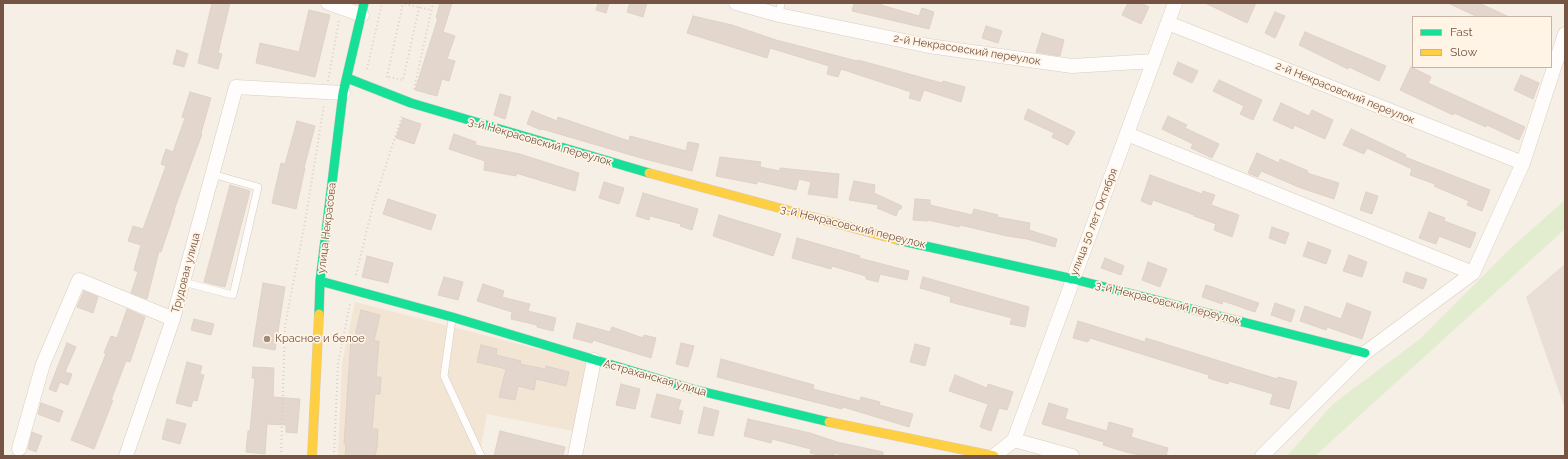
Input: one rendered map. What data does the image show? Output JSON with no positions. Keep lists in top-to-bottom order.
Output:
{
  "streets": {
    "street": [
      "2-й Некрасовский переулок",
      "3-й Некрасовский переулок",
      "улица 50 лет Октября",
      "улица Некрасова",
      "Трудовая улица",
      "Астраханская улица"
    ]
  },
  "crossings": [
    ["2-й Некрасовский переулок", "улица 50 лет Октября"],
    ["3-й Некрасовский переулок", "улица 50 лет Октября"],
    ["3-й Некрасовский переулок", "улица Некрасова"],
    ["улица 50 лет Октября", "Астраханская улица"],
    ["улица Некрасова", "Астраханская улица"]
  ],
  "places": ["Красное и белое"],
  "legend": ["Fast", "Slow"]
}
